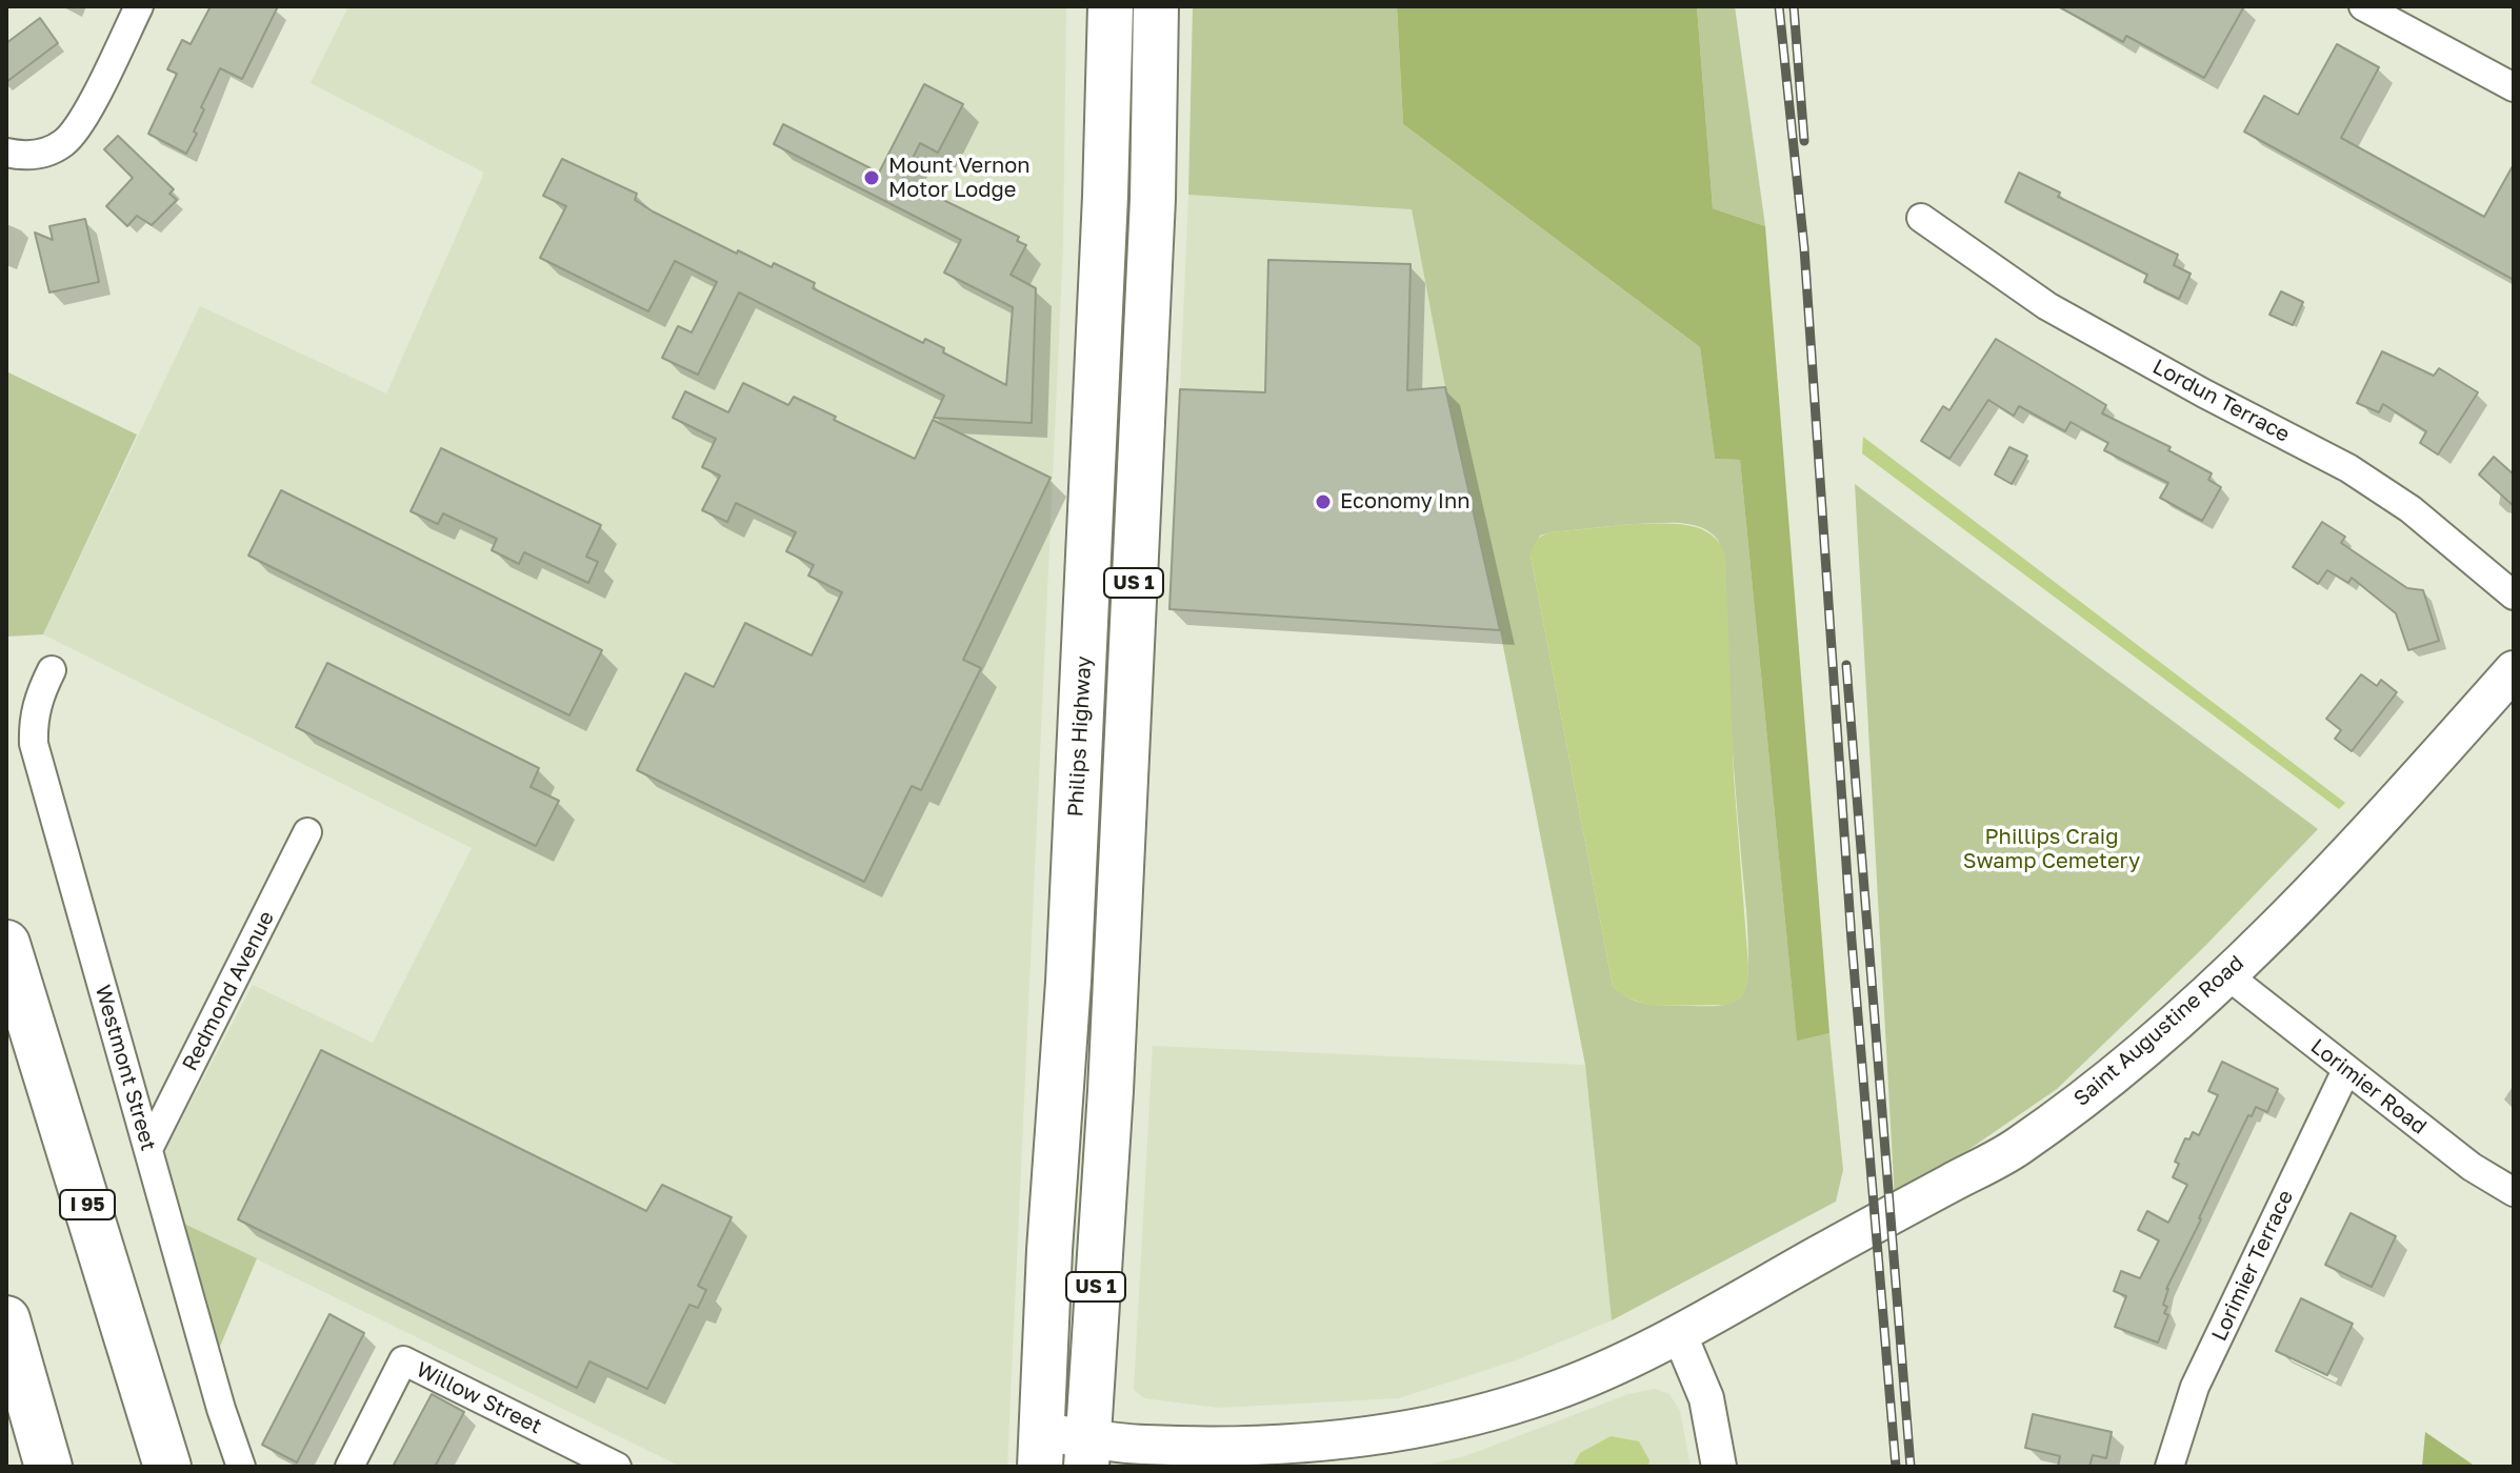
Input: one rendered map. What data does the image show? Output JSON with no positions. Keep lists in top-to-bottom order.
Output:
{
  "streets": {
    "highway": ["I 95"],
    "main road": ["US 1", "Philips Highway", "Saint Augustine Road"],
    "street": [
      "Lordun Terrace",
      "Redmond Avenue",
      "Westmont Street",
      "Lorimier Road",
      "Lorimier Terrace",
      "Willow Street"
    ]
  },
  "crossings": [
    ["US 1", "Saint Augustine Road"],
    ["Philips Highway", "Saint Augustine Road"],
    ["Redmond Avenue", "Westmont Street"],
    ["Saint Augustine Road", "Lorimier Road"],
    ["Lorimier Road", "Lorimier Terrace"]
  ],
  "parks": ["Phillips Craig Swamp Cemetery"],
  "places": ["Mount Vernon Motor Lodge", "Economy Inn"]
}
